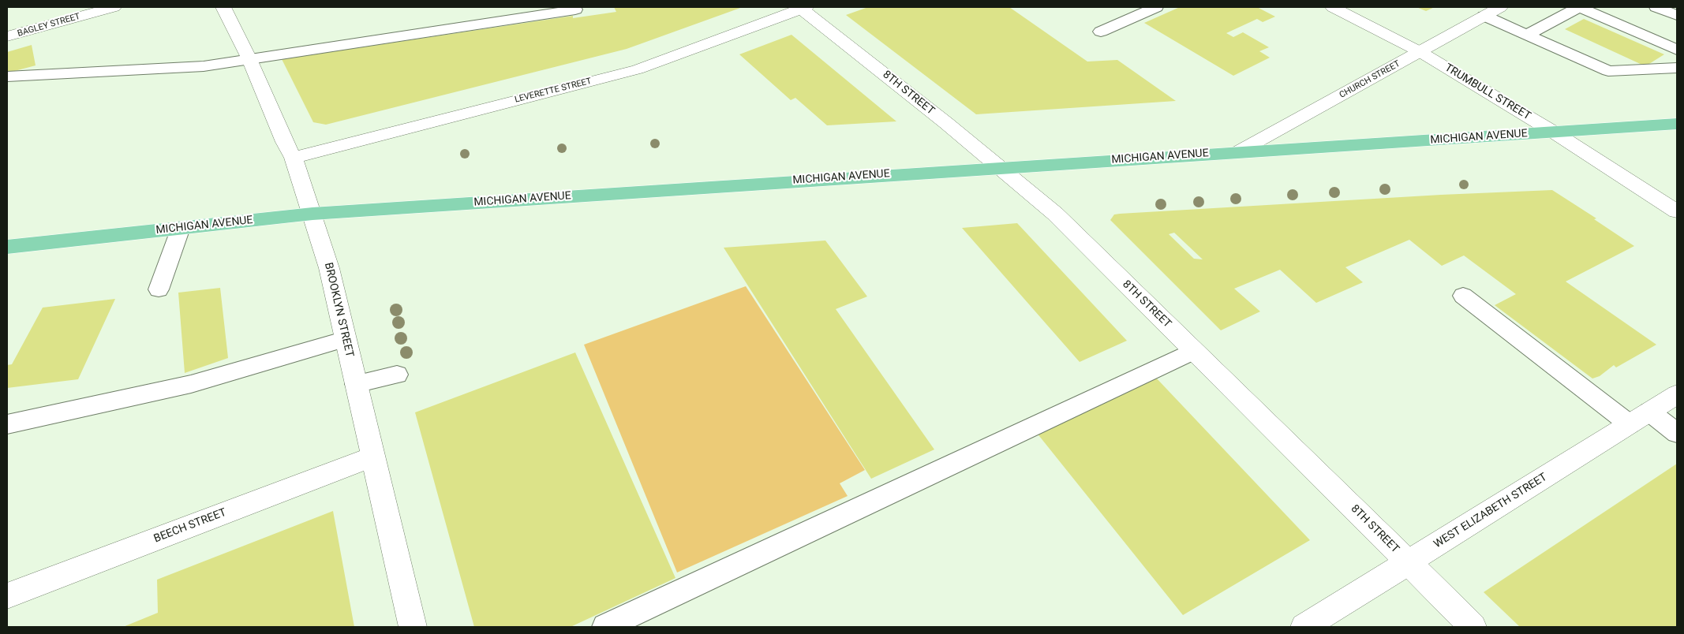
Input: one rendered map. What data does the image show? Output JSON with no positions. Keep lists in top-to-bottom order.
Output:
{
  "streets": {
    "main road": ["MICHIGAN AVENUE"],
    "street": [
      "BAGLEY STREET",
      "CHURCH STREET",
      "LEVERETTE STREET",
      "TRUMBULL STREET",
      "8TH STREET",
      "BROOKLYN STREET",
      "WEST ELIZABETH STREET",
      "BEECH STREET"
    ]
  },
  "crossings": [
    ["CHURCH STREET", "TRUMBULL STREET"],
    ["CHURCH STREET", "MICHIGAN AVENUE"],
    ["LEVERETTE STREET", "8TH STREET"],
    ["LEVERETTE STREET", "BROOKLYN STREET"],
    ["TRUMBULL STREET", "MICHIGAN AVENUE"],
    ["8TH STREET", "MICHIGAN AVENUE"],
    ["8TH STREET", "WEST ELIZABETH STREET"],
    ["MICHIGAN AVENUE", "BROOKLYN STREET"],
    ["BROOKLYN STREET", "BEECH STREET"]
  ]
}
